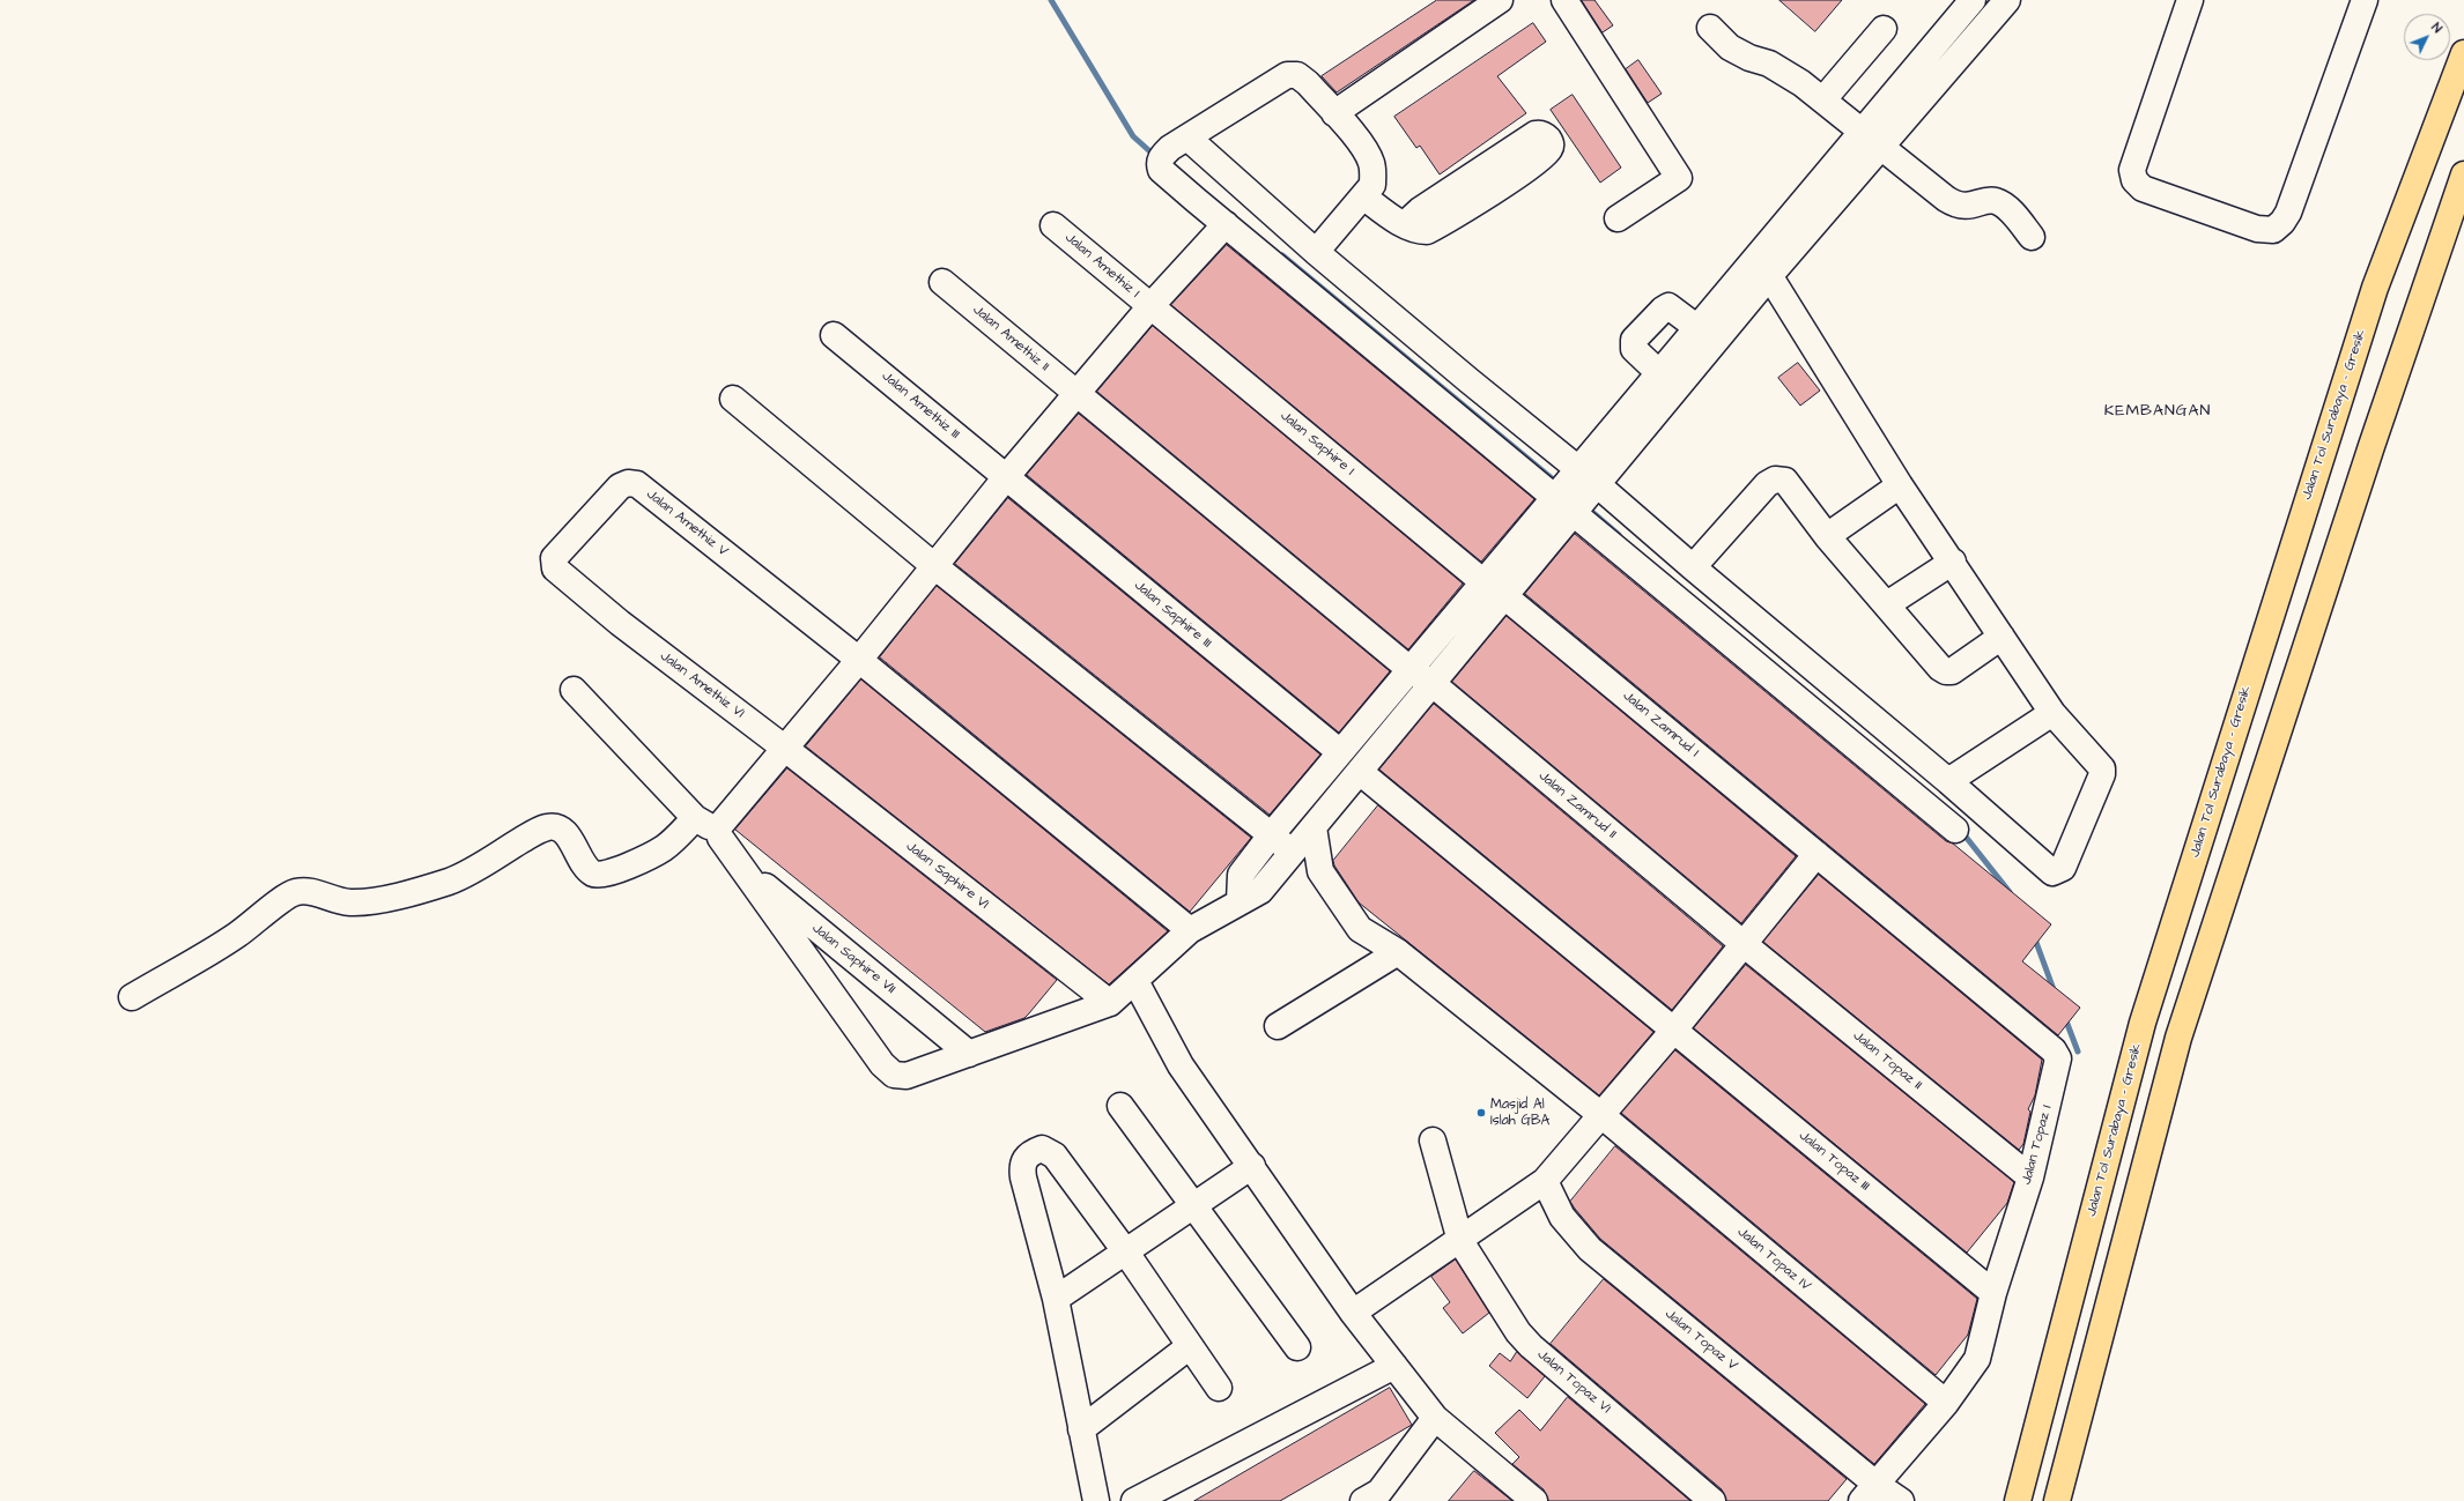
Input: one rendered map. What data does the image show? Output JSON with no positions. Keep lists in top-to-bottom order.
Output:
{
  "streets": {
    "highway": ["Jalan Tol Surabaya - Gresik"],
    "street": [
      "Jalan Amethiz I",
      "Jalan Amethiz II",
      "Jalan Amethiz III",
      "Jalan Saphire I",
      "Jalan Amethiz V",
      "Jalan Saphire III",
      "Jalan Amethiz VI",
      "Jalan Zamrud I",
      "Jalan Zamrud II",
      "Jalan Saphire VI",
      "Jalan Saphire VII",
      "Jalan Topaz II",
      "Jalan Topaz I",
      "Jalan Topaz III",
      "Jalan Topaz IV",
      "Jalan Topaz V",
      "Jalan Topaz VI"
    ]
  },
  "crossings": [
    ["Jalan Amethiz I", "Jalan Saphire I"],
    ["Jalan Amethiz II", "Jalan Zamrud II"],
    ["Jalan Amethiz III", "Jalan Saphire III"],
    ["Jalan Amethiz V", "Jalan Amethiz VI"],
    ["Jalan Amethiz VI", "Jalan Saphire VI"],
    ["Jalan Zamrud I", "Jalan Topaz I"],
    ["Jalan Zamrud II", "Jalan Topaz II"],
    ["Jalan Topaz II", "Jalan Topaz I"],
    ["Jalan Topaz I", "Jalan Topaz III"],
    ["Jalan Topaz I", "Jalan Topaz IV"],
    ["Jalan Topaz I", "Jalan Topaz V"]
  ],
  "districts": ["KEMBANGAN"],
  "places": ["Masjid Al Islah GBA"],
  "north": "top right"
}
